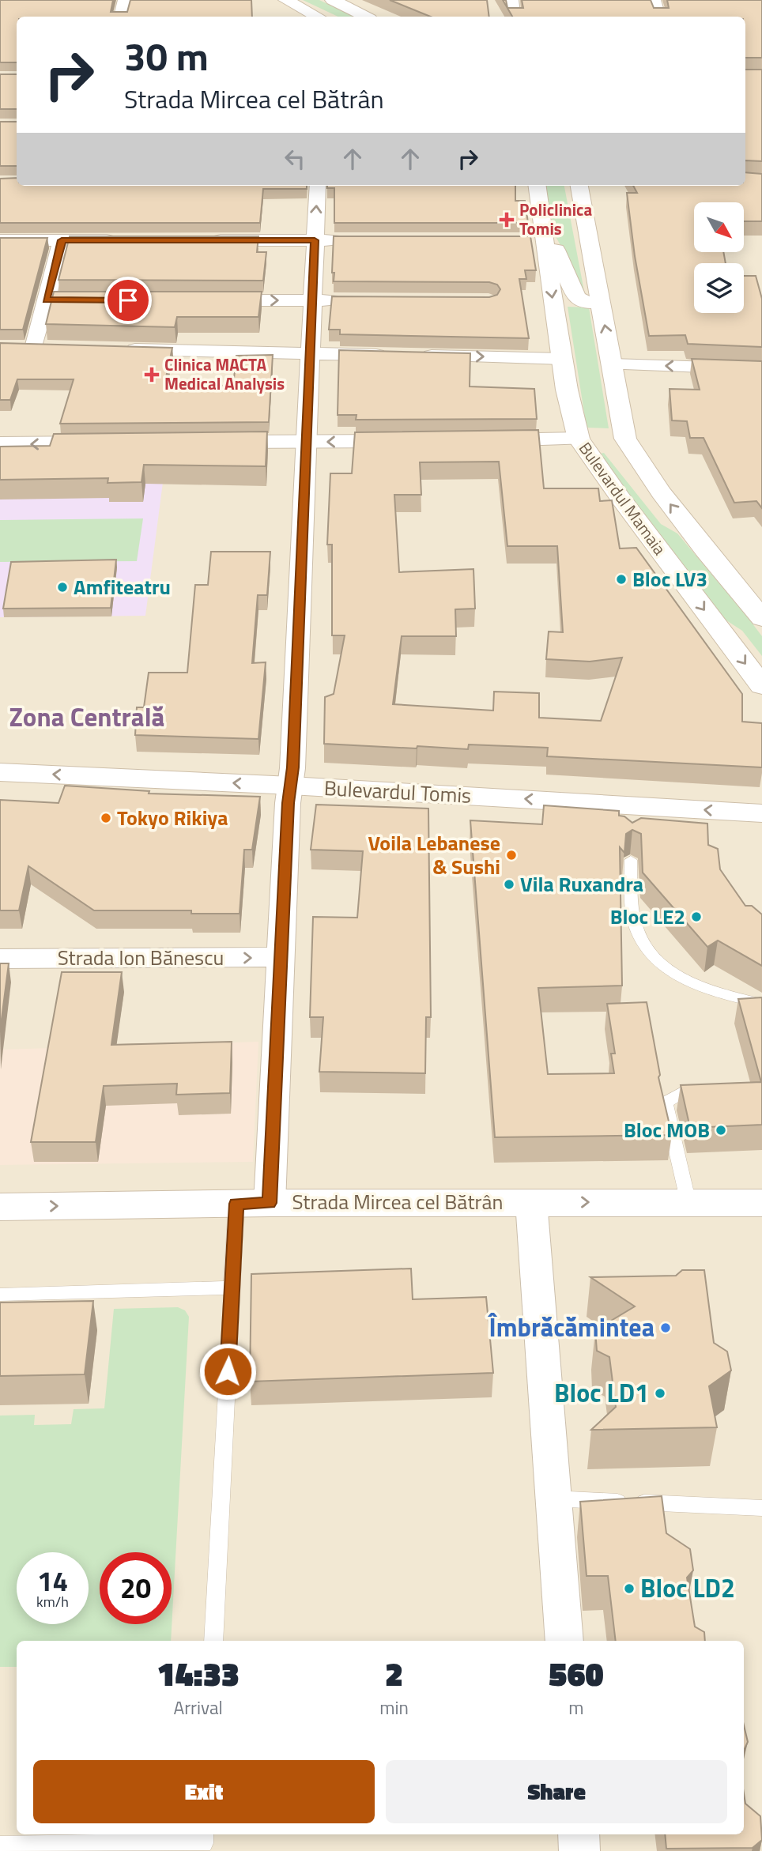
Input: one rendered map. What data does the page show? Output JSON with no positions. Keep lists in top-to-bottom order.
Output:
{
  "streets": {
    "main road": ["Bulevardul Mamaia", "Bulevardul Tomis", "Strada Mircea cel Bătrân"],
    "street": ["Strada Ion Bănescu"]
  },
  "one_way": ["Bulevardul Tomis", "Strada Ion Bănescu", "Strada Mircea cel Bătrân"],
  "districts": ["Zona Centrală"],
  "places": {
    "health": ["Policlinica Tomis", "Clinica MACTA Medical Analysis"],
    "other": [
      "Bloc LV3",
      "Amfiteatru",
      "Tokyo Rikiya",
      "Voila Lebanese & Sushi",
      "Vila Ruxandra",
      "Bloc LE2",
      "Bloc MOB",
      "Îmbrăcămintea",
      "Bloc LD1",
      "Bloc LD2"
    ]
  },
  "north": "bottom right",
  "page": {
    "turn": ["30 m", "Strada Mircea cel Bătrân"],
    "speed": "14 km/h",
    "limit": "20",
    "eta": [
      "14:33",
      "Arrival",
      "2",
      "min",
      "560",
      "m"
    ],
    "buttons": ["Exit", "Share"]
  }
}
